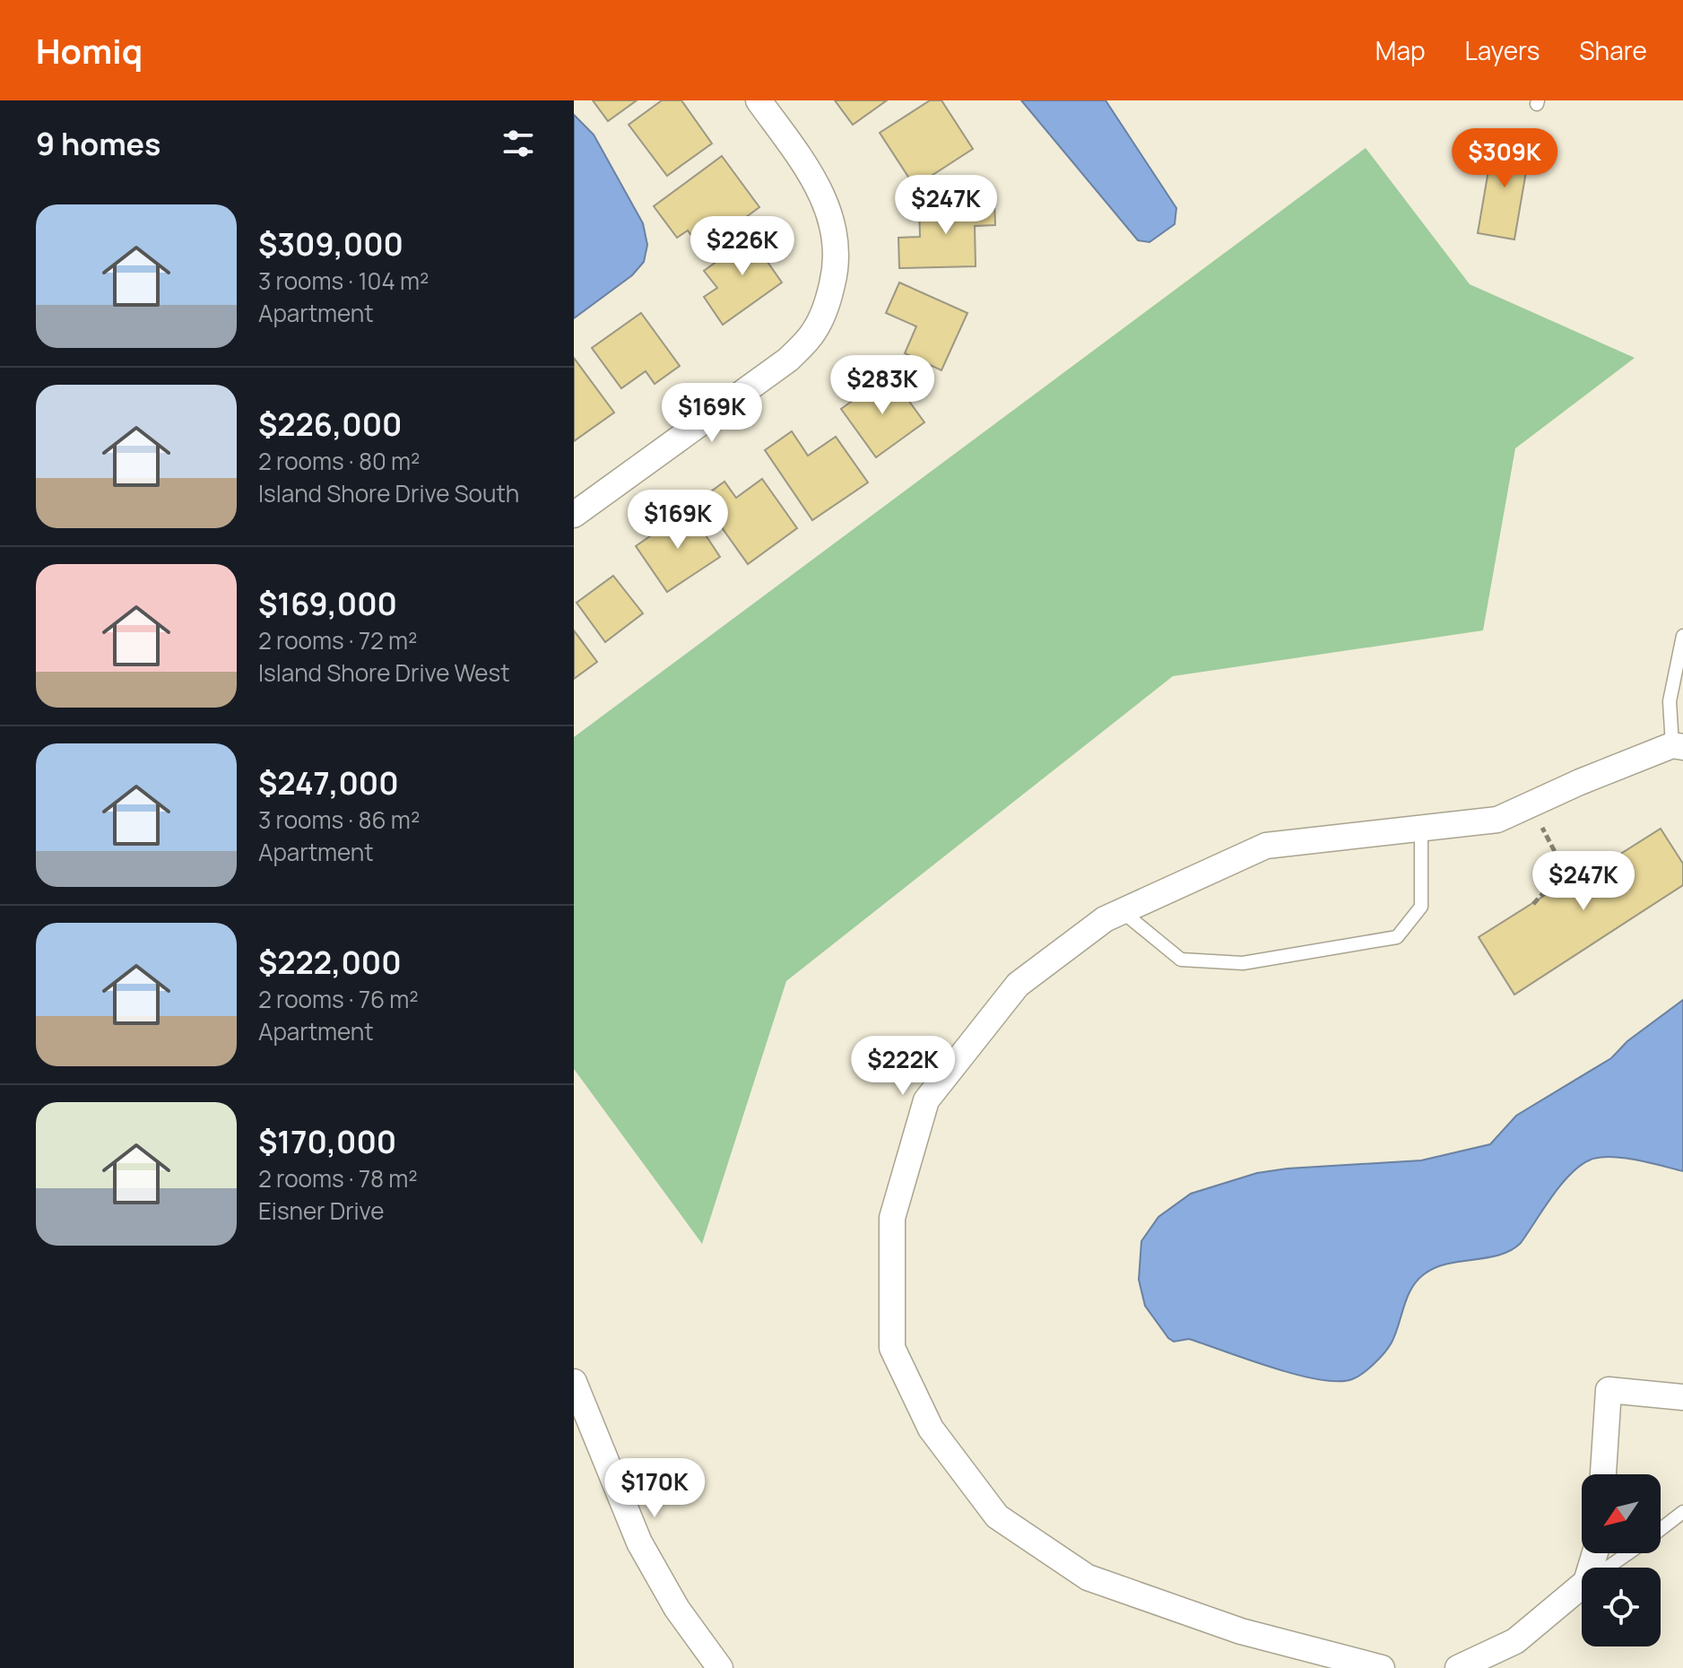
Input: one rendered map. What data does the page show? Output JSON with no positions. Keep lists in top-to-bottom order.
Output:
{
  "north": "bottom left",
  "page": {
    "header": "Homiq",
    "nav": ["Map", "Layers", "Share"],
    "heading": "9 homes",
    "price": [
      "$309K",
      "$247K",
      "$226K",
      "$283K",
      "$169K",
      "$169K",
      "$247K",
      "$222K",
      "$170K"
    ],
    "list": [
      {
        "name": "$309,000",
        "note": "3 rooms · 104 m² · Apartment"
      },
      {
        "name": "$226,000",
        "note": "2 rooms · 80 m² · Island Shore Drive South"
      },
      {
        "name": "$169,000",
        "note": "2 rooms · 72 m² · Island Shore Drive West"
      },
      {
        "name": "$247,000",
        "note": "3 rooms · 86 m² · Apartment"
      },
      {
        "name": "$222,000",
        "note": "2 rooms · 76 m² · Apartment"
      },
      {
        "name": "$170,000",
        "note": "2 rooms · 78 m² · Eisner Drive"
      }
    ]
  }
}
